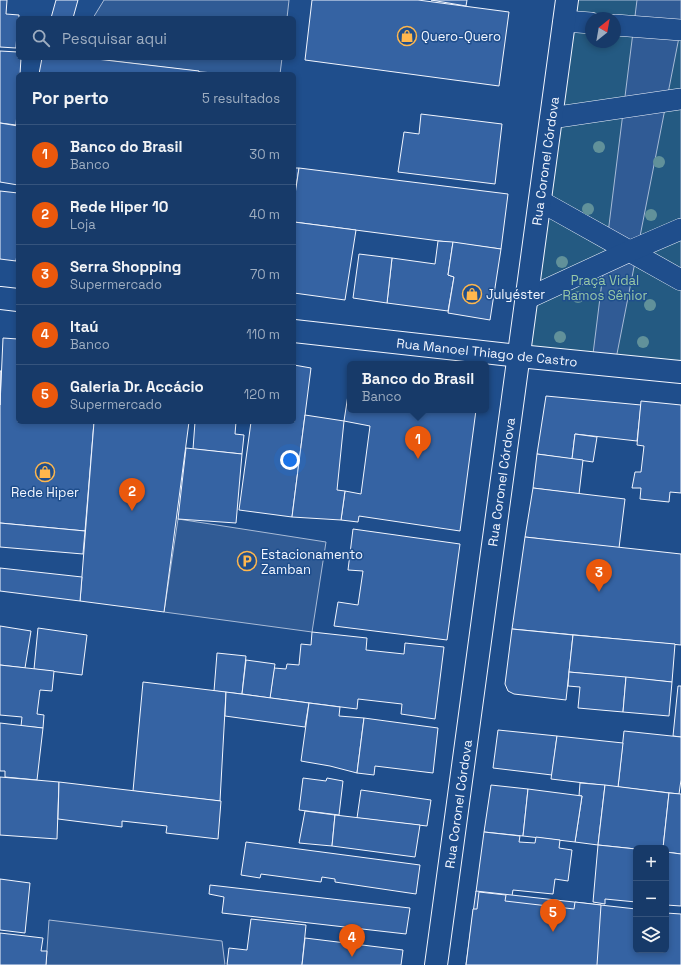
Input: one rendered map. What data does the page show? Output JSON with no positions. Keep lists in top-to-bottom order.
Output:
{
  "streets": {
    "street": ["Rua Coronel Córdova", "Rua Manoel Thiago de Castro"]
  },
  "crossings": [
    ["Rua Coronel Córdova", "Rua Manoel Thiago de Castro"]
  ],
  "parks": ["Praça Vidal Ramos Sênior"],
  "places": {
    "shop": ["Quero-Quero", "Julyéster", "Rede Hiper"],
    "parking": ["Estacionamento Zamban"]
  },
  "north": "top right",
  "page": {
    "search": "Pesquisar aqui",
    "heading": ["Por perto", "5 resultados"],
    "list": [
      {
        "mark": "1",
        "name": "Banco do Brasil",
        "note": "Banco",
        "value": "30 m"
      },
      {
        "mark": "2",
        "name": "Rede Hiper 10",
        "note": "Loja",
        "value": "40 m"
      },
      {
        "mark": "3",
        "name": "Serra Shopping",
        "note": "Supermercado",
        "value": "70 m"
      },
      {
        "mark": "4",
        "name": "Itaú",
        "note": "Banco",
        "value": "110 m"
      },
      {
        "mark": "5",
        "name": "Galeria Dr. Accácio",
        "note": "Supermercado",
        "value": "120 m"
      }
    ],
    "popup": ["Banco do Brasil", "Banco"],
    "pins": [
      "1",
      "2",
      "3",
      "5",
      "4"
    ],
    "map_buttons": ["+", "−"]
  }
}
